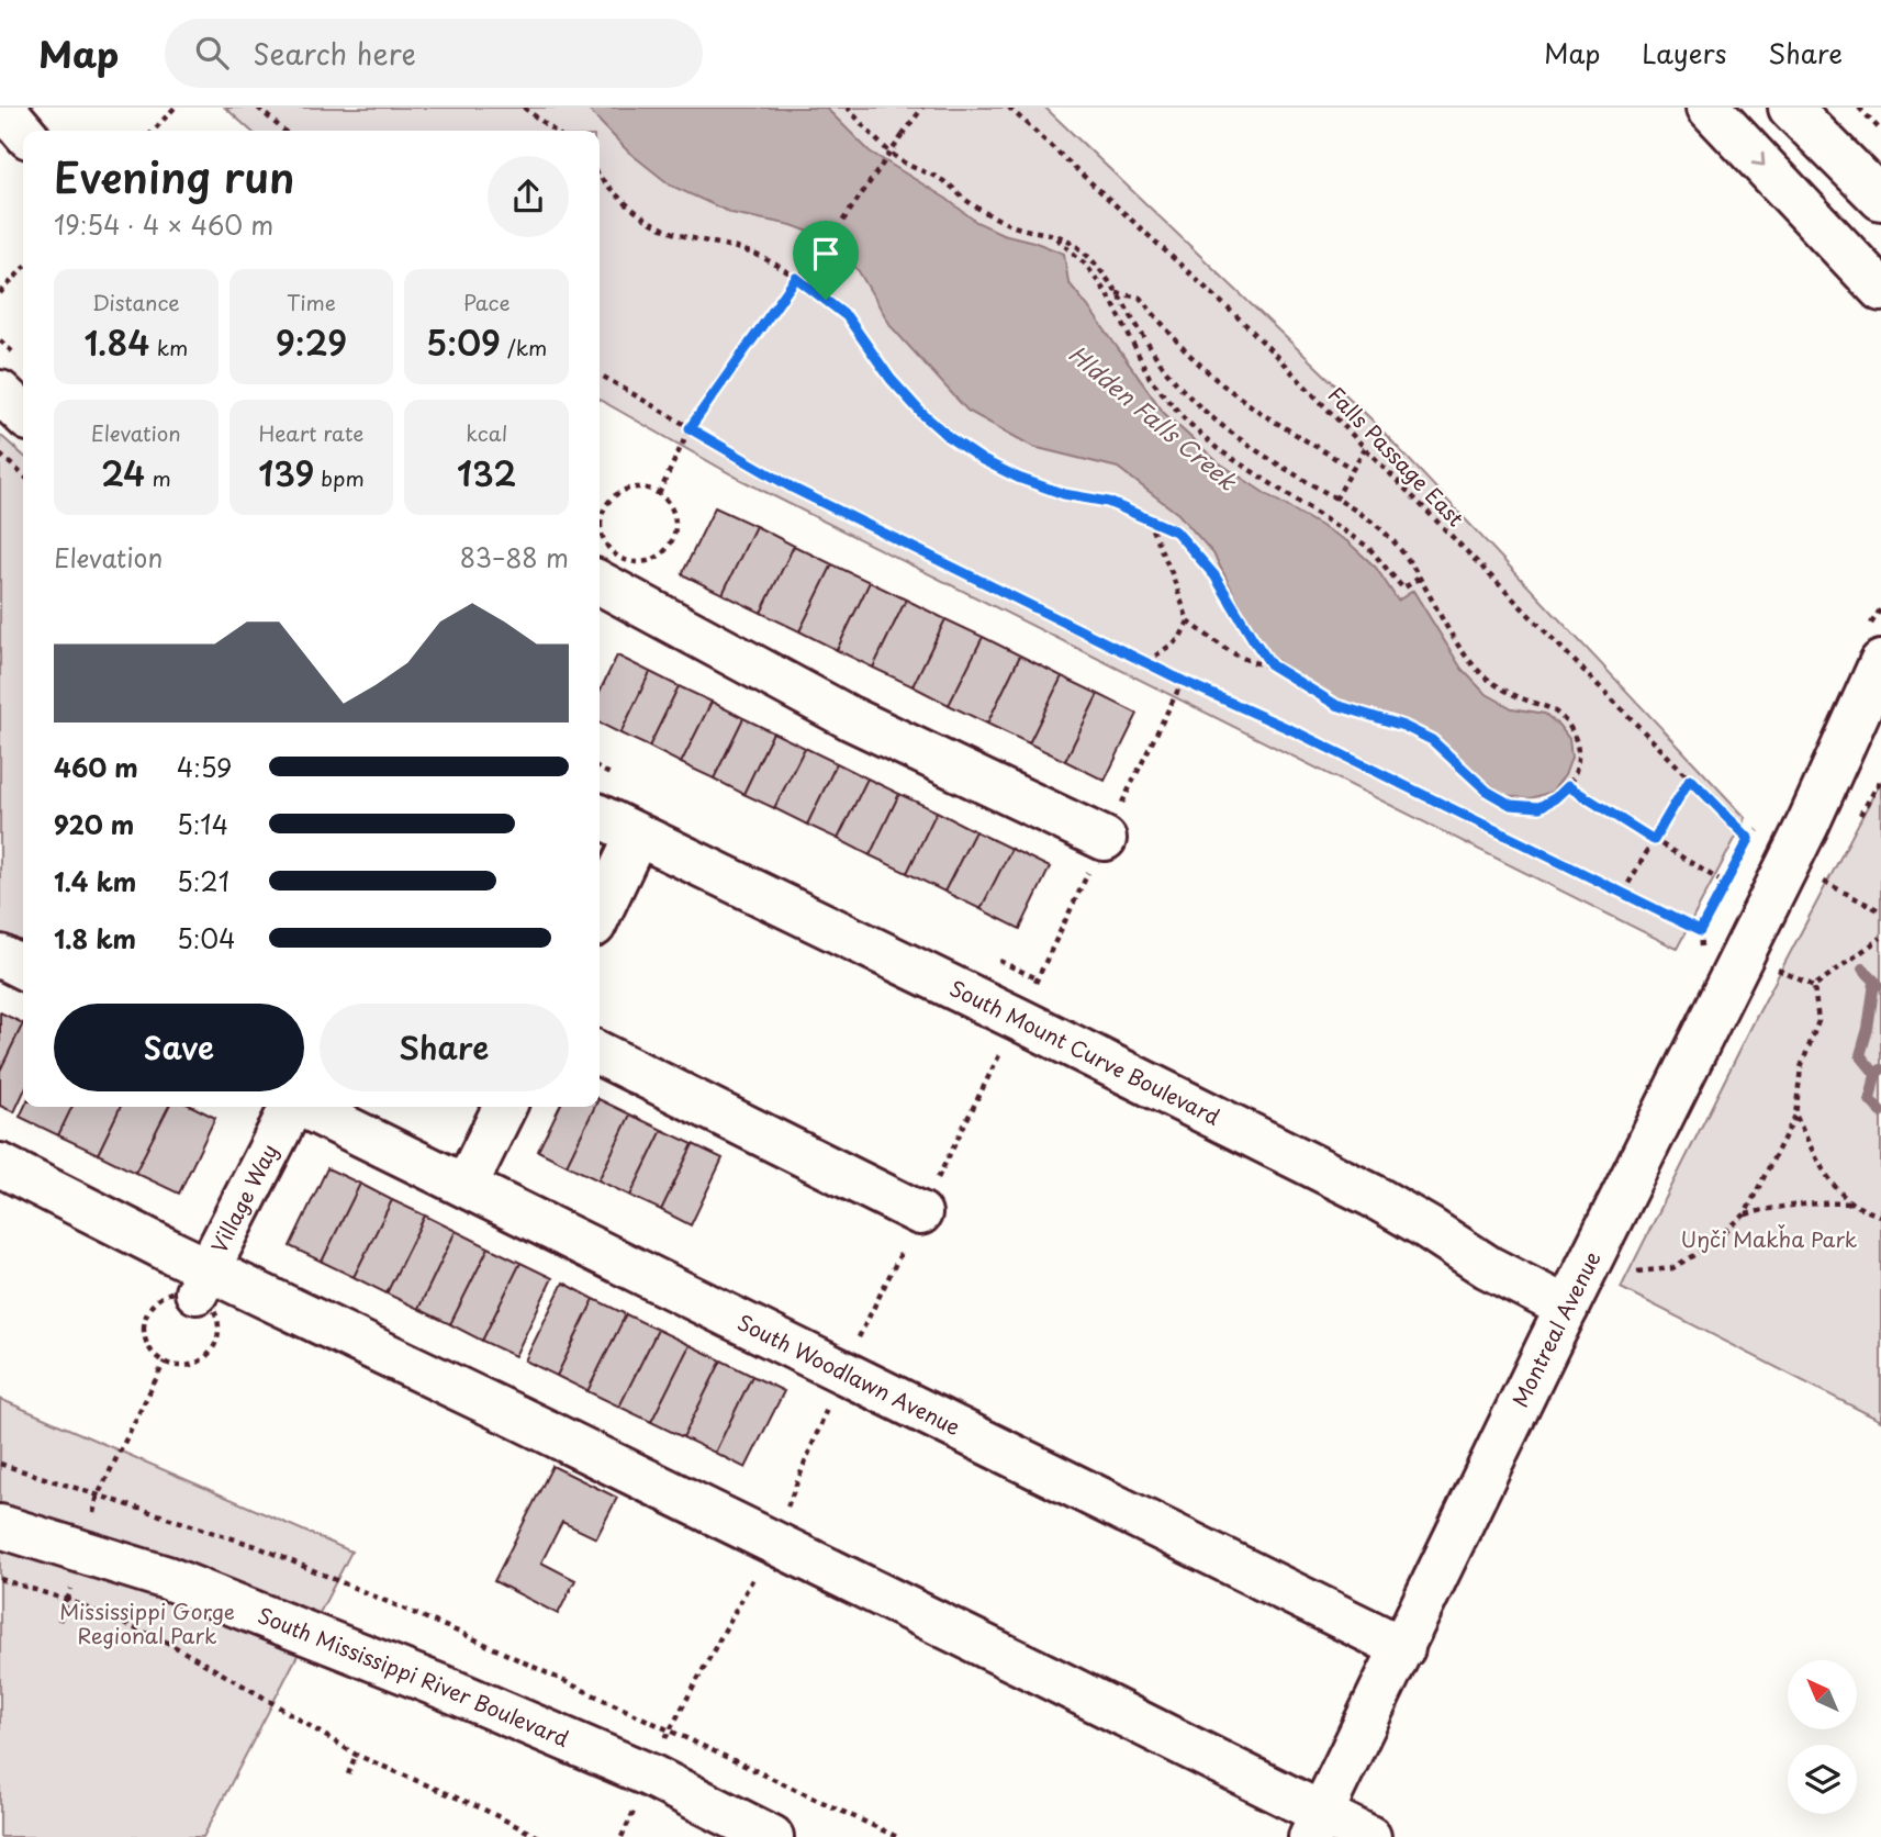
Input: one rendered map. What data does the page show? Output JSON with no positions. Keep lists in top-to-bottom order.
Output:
{
  "streets": {
    "street": [
      "South Mount Curve Boulevard",
      "Village Way",
      "Montreal Avenue",
      "South Woodlawn Avenue",
      "South Mississippi River Boulevard"
    ],
    "path": ["Falls Passage East"]
  },
  "crossings": [
    ["South Mount Curve Boulevard", "Montreal Avenue"],
    ["Montreal Avenue", "South Woodlawn Avenue"]
  ],
  "water": ["HIdden Falls Creek"],
  "parks": ["Uŋči Makȟa Park", "Mississippi Gorge Regional Park"],
  "north": "top left",
  "page": {
    "header": "Map",
    "search": "Search here",
    "nav": ["Map", "Layers", "Share"],
    "heading": ["Evening run", "19:54 · 4 × 460 m"],
    "stats": [
      ["Distance", "1.84 km"],
      ["Time", "9:29"],
      ["Pace", "5:09 /km"],
      ["Elevation", "24 m"],
      ["Heart rate", "139 bpm"],
      ["kcal", "132"]
    ],
    "chart": ["Elevation", "83–88 m"],
    "list": [
      {
        "name": "460 m",
        "note": "4:59"
      },
      {
        "name": "920 m",
        "note": "5:14"
      },
      {
        "name": "1.4 km",
        "note": "5:21"
      },
      {
        "name": "1.8 km",
        "note": "5:04"
      }
    ],
    "buttons": ["Save", "Share"]
  }
}
